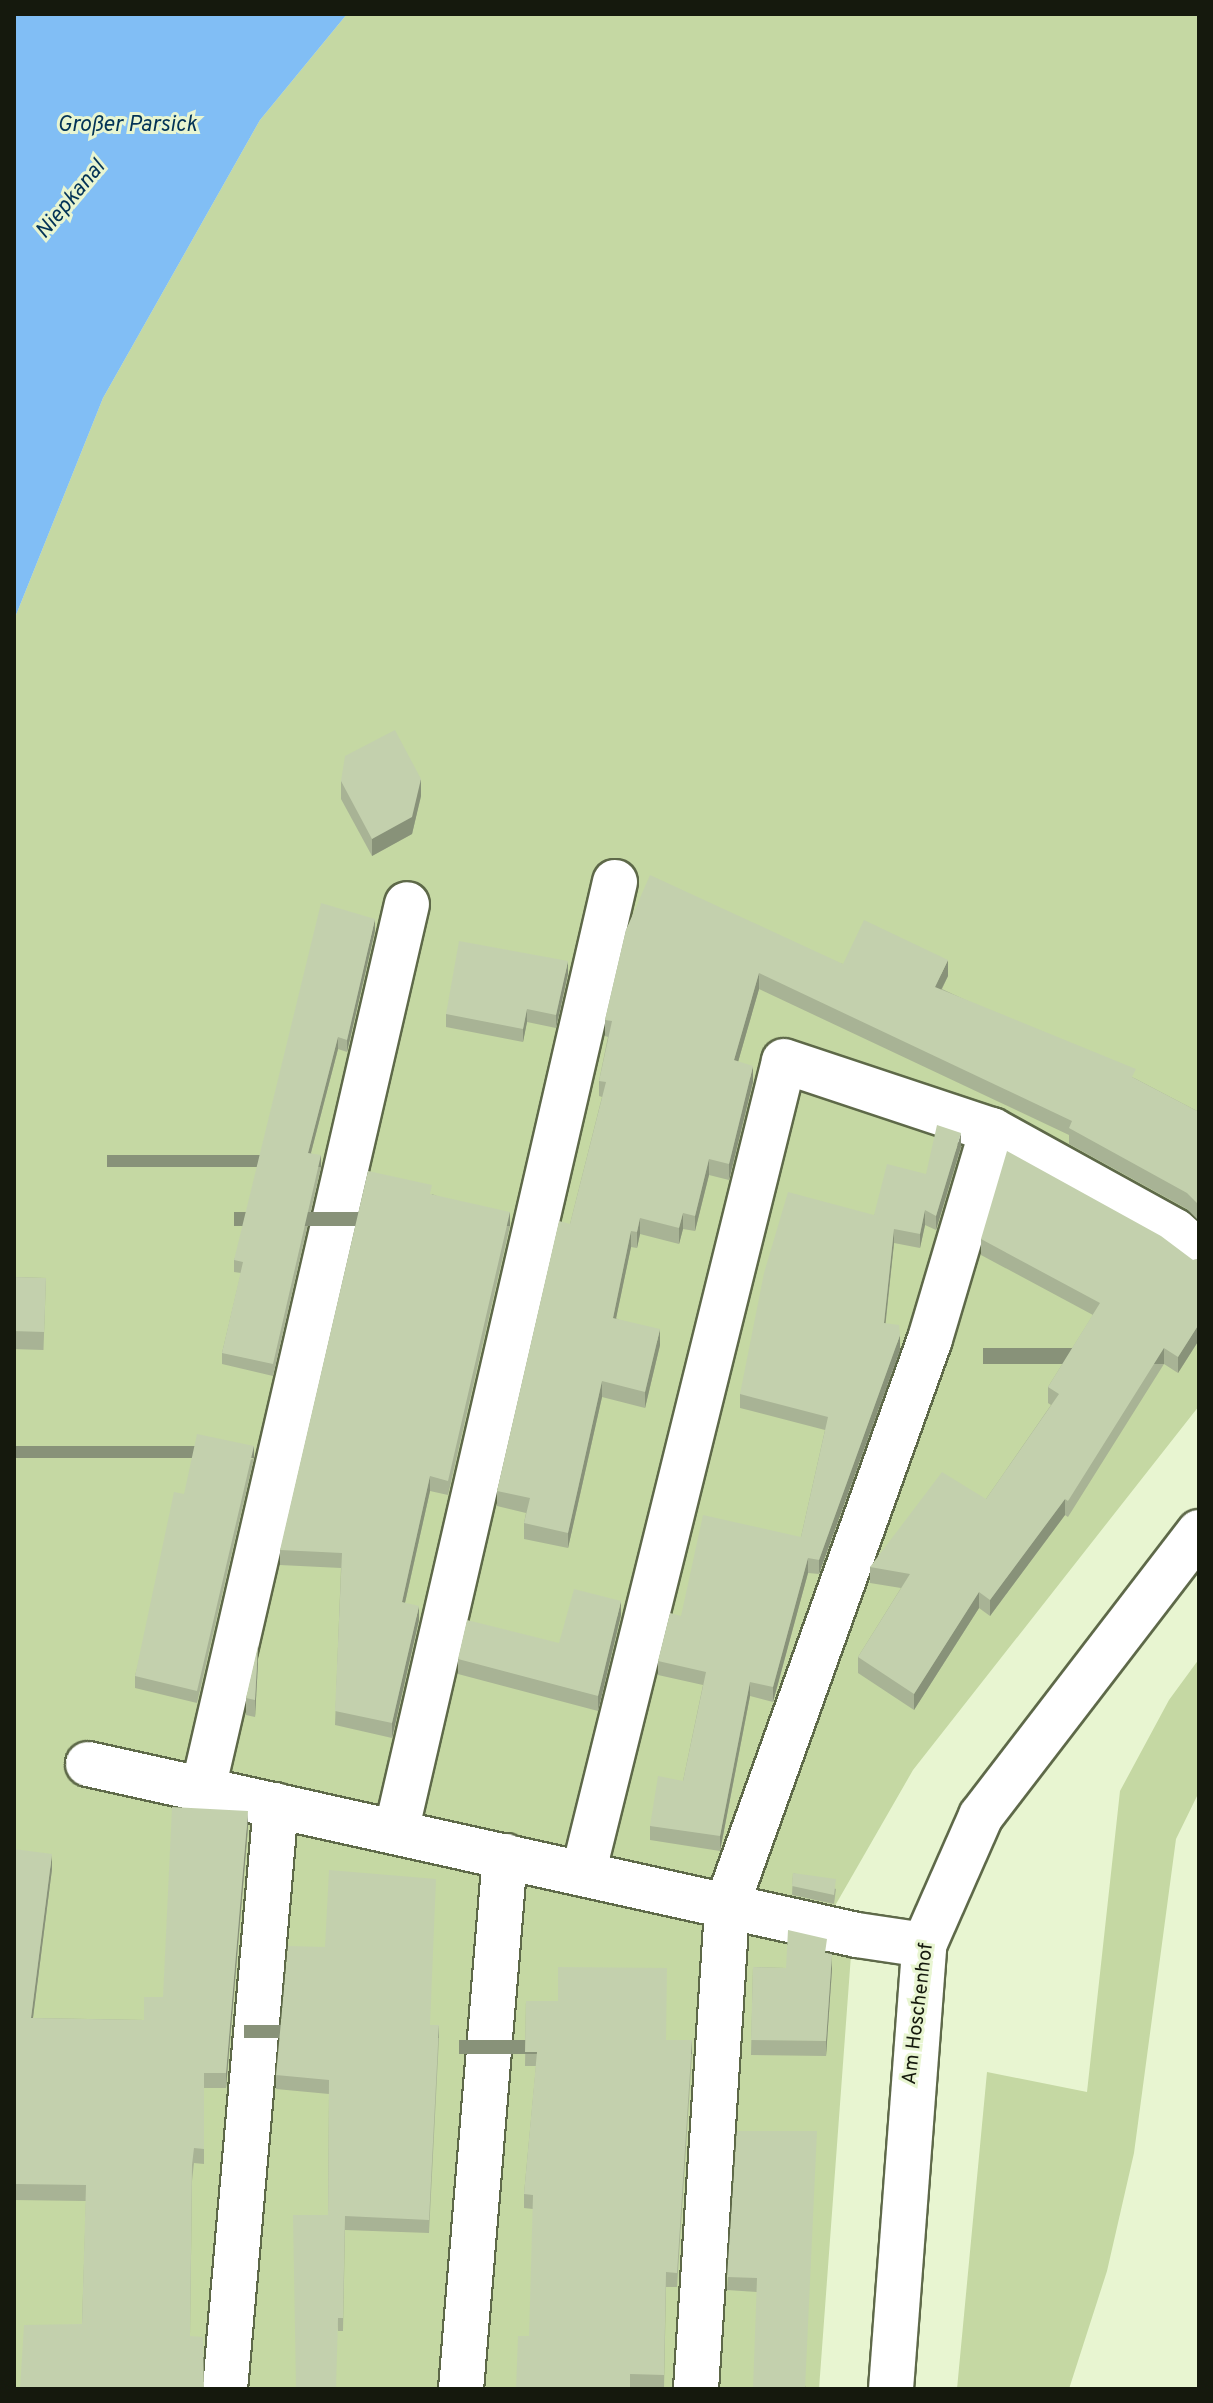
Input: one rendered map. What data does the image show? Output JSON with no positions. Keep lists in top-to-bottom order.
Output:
{
  "streets": {
    "street": ["Am Hoschenhof"]
  },
  "water": ["Großer Parsick", "Niepkanal"]
}
